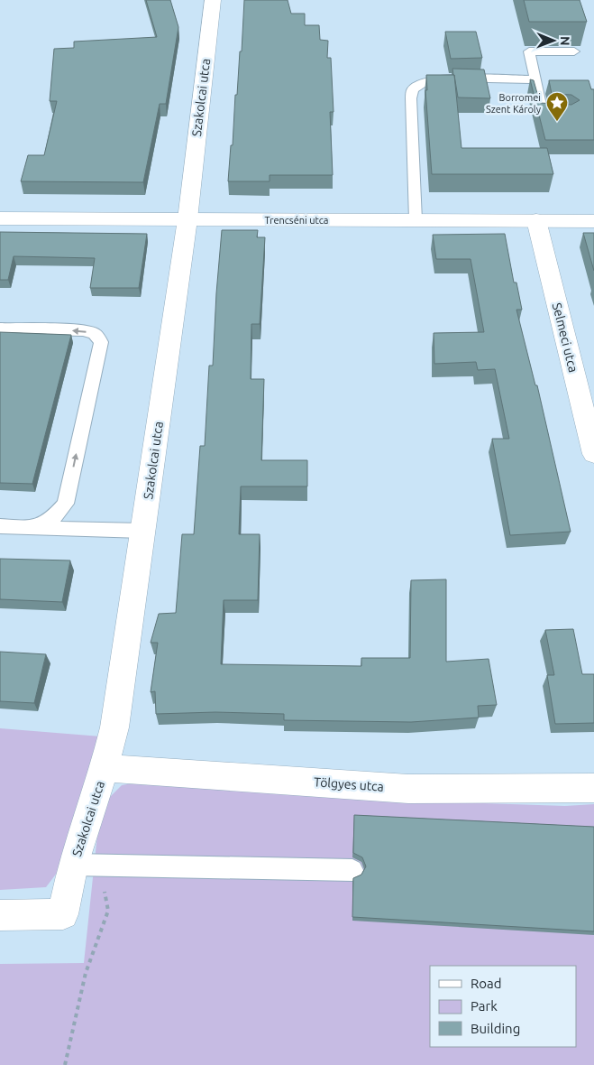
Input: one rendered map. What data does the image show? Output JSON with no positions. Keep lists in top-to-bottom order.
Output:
{
  "streets": {
    "street": [
      "Szakolcai utca",
      "Trencséni utca",
      "Selmeci utca",
      "Tölgyes utca"
    ]
  },
  "crossings": [
    ["Szakolcai utca", "Trencséni utca"],
    ["Szakolcai utca", "Tölgyes utca"],
    ["Trencséni utca", "Selmeci utca"]
  ],
  "places": {
    "place": ["Borromei Szent Károly"]
  },
  "legend": ["Road", "Park", "Building"],
  "north": "right"
}
